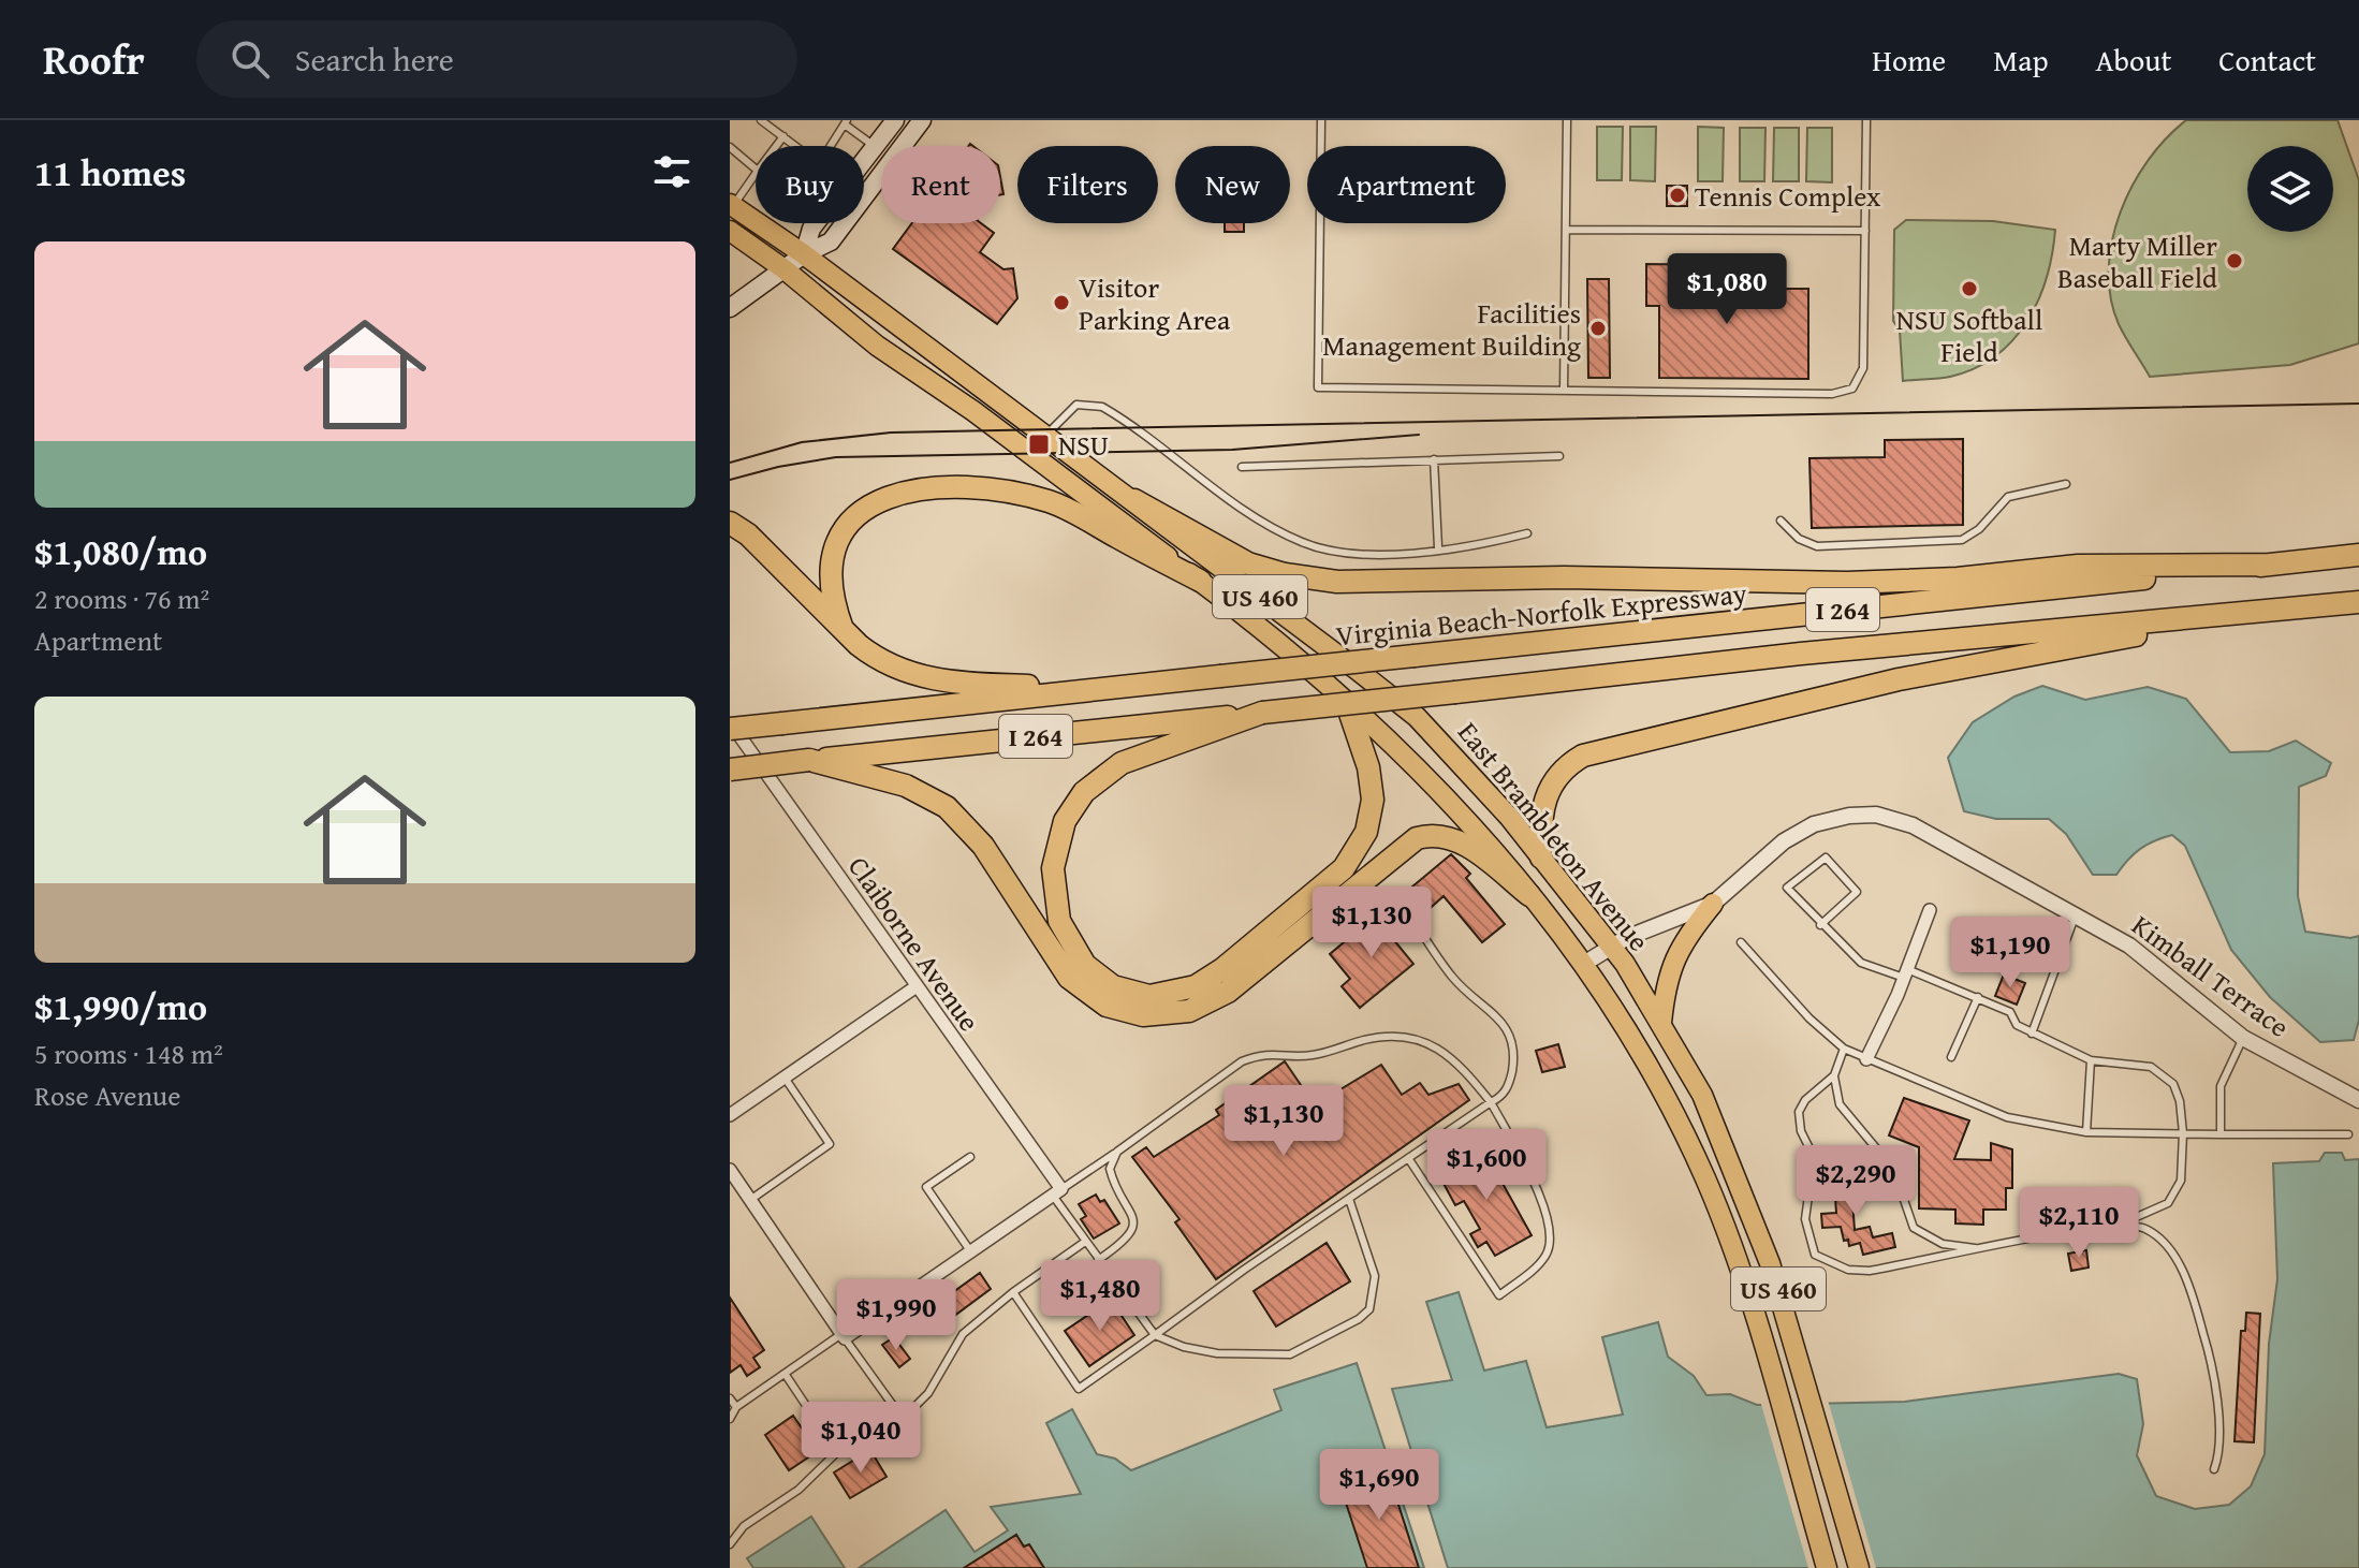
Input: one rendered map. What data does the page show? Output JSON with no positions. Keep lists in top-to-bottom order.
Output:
{
  "streets": {
    "highway": ["I 264", "Virginia Beach-Norfolk Expressway"],
    "main road": ["US 460", "East Brambleton Avenue"],
    "street": ["Claiborne Avenue", "Kimball Terrace"]
  },
  "crossings": [
    ["US 460", "East Brambleton Avenue"],
    ["Virginia Beach-Norfolk Expressway", "Claiborne Avenue"],
    ["East Brambleton Avenue", "Kimball Terrace"]
  ],
  "places": {
    "other": [
      "Tennis Complex",
      "Marty Miller Baseball Field",
      "NSU Softball Field",
      "Visitor Parking Area",
      "Facilities Management Building"
    ],
    "transit": ["NSU"]
  },
  "page": {
    "header": "Roofr",
    "search": "Search here",
    "nav": [
      "Home",
      "Map",
      "About",
      "Contact"
    ],
    "heading": "11 homes",
    "chip": [
      "Buy",
      "Rent",
      "Filters",
      "New",
      "Apartment"
    ],
    "list": [
      {
        "name": "$1,080/mo",
        "note": "2 rooms · 76 m² · Apartment"
      },
      {
        "name": "$1,990/mo",
        "note": "5 rooms · 148 m² · Rose Avenue"
      }
    ],
    "price": [
      "$1,080",
      "$1,130",
      "$1,190",
      "$1,130",
      "$1,600",
      "$2,290",
      "$2,110",
      "$1,480",
      "$1,990",
      "$1,040",
      "$1,690"
    ]
  }
}
